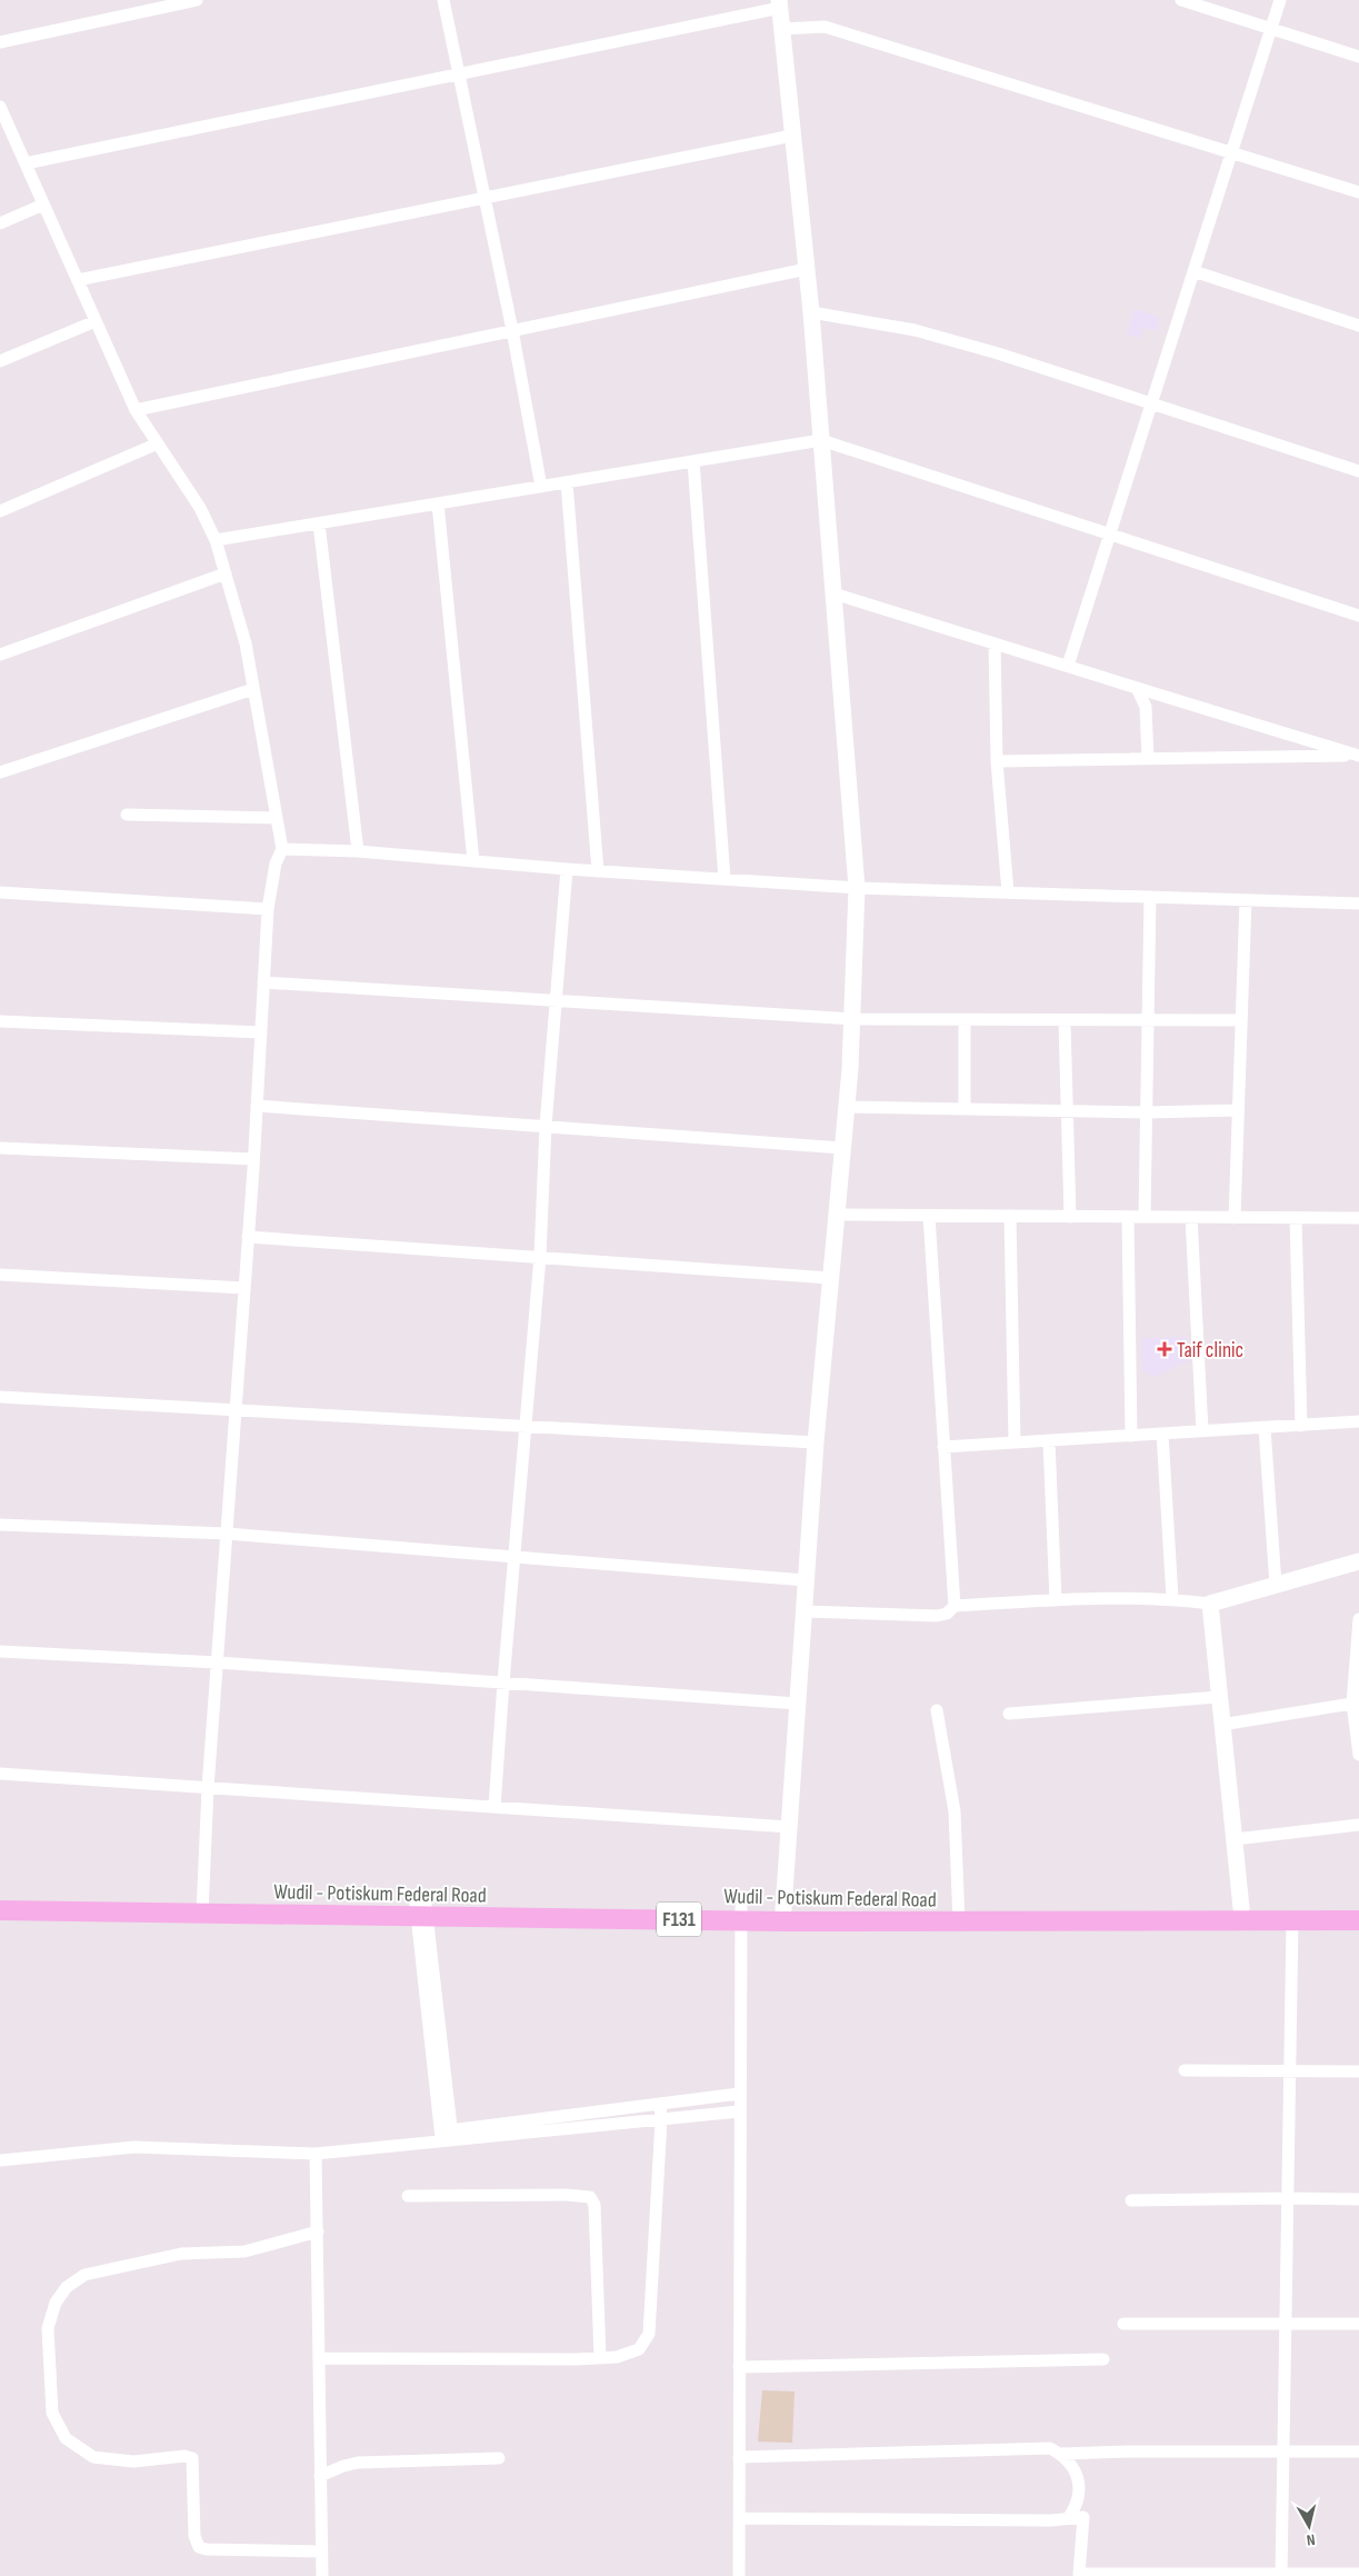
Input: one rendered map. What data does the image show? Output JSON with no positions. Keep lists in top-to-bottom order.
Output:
{
  "streets": {
    "main road": ["Wudil - Potiskum Federal Road", "F131"]
  },
  "places": {
    "health": ["Taif clinic"]
  },
  "north": "bottom"
}
